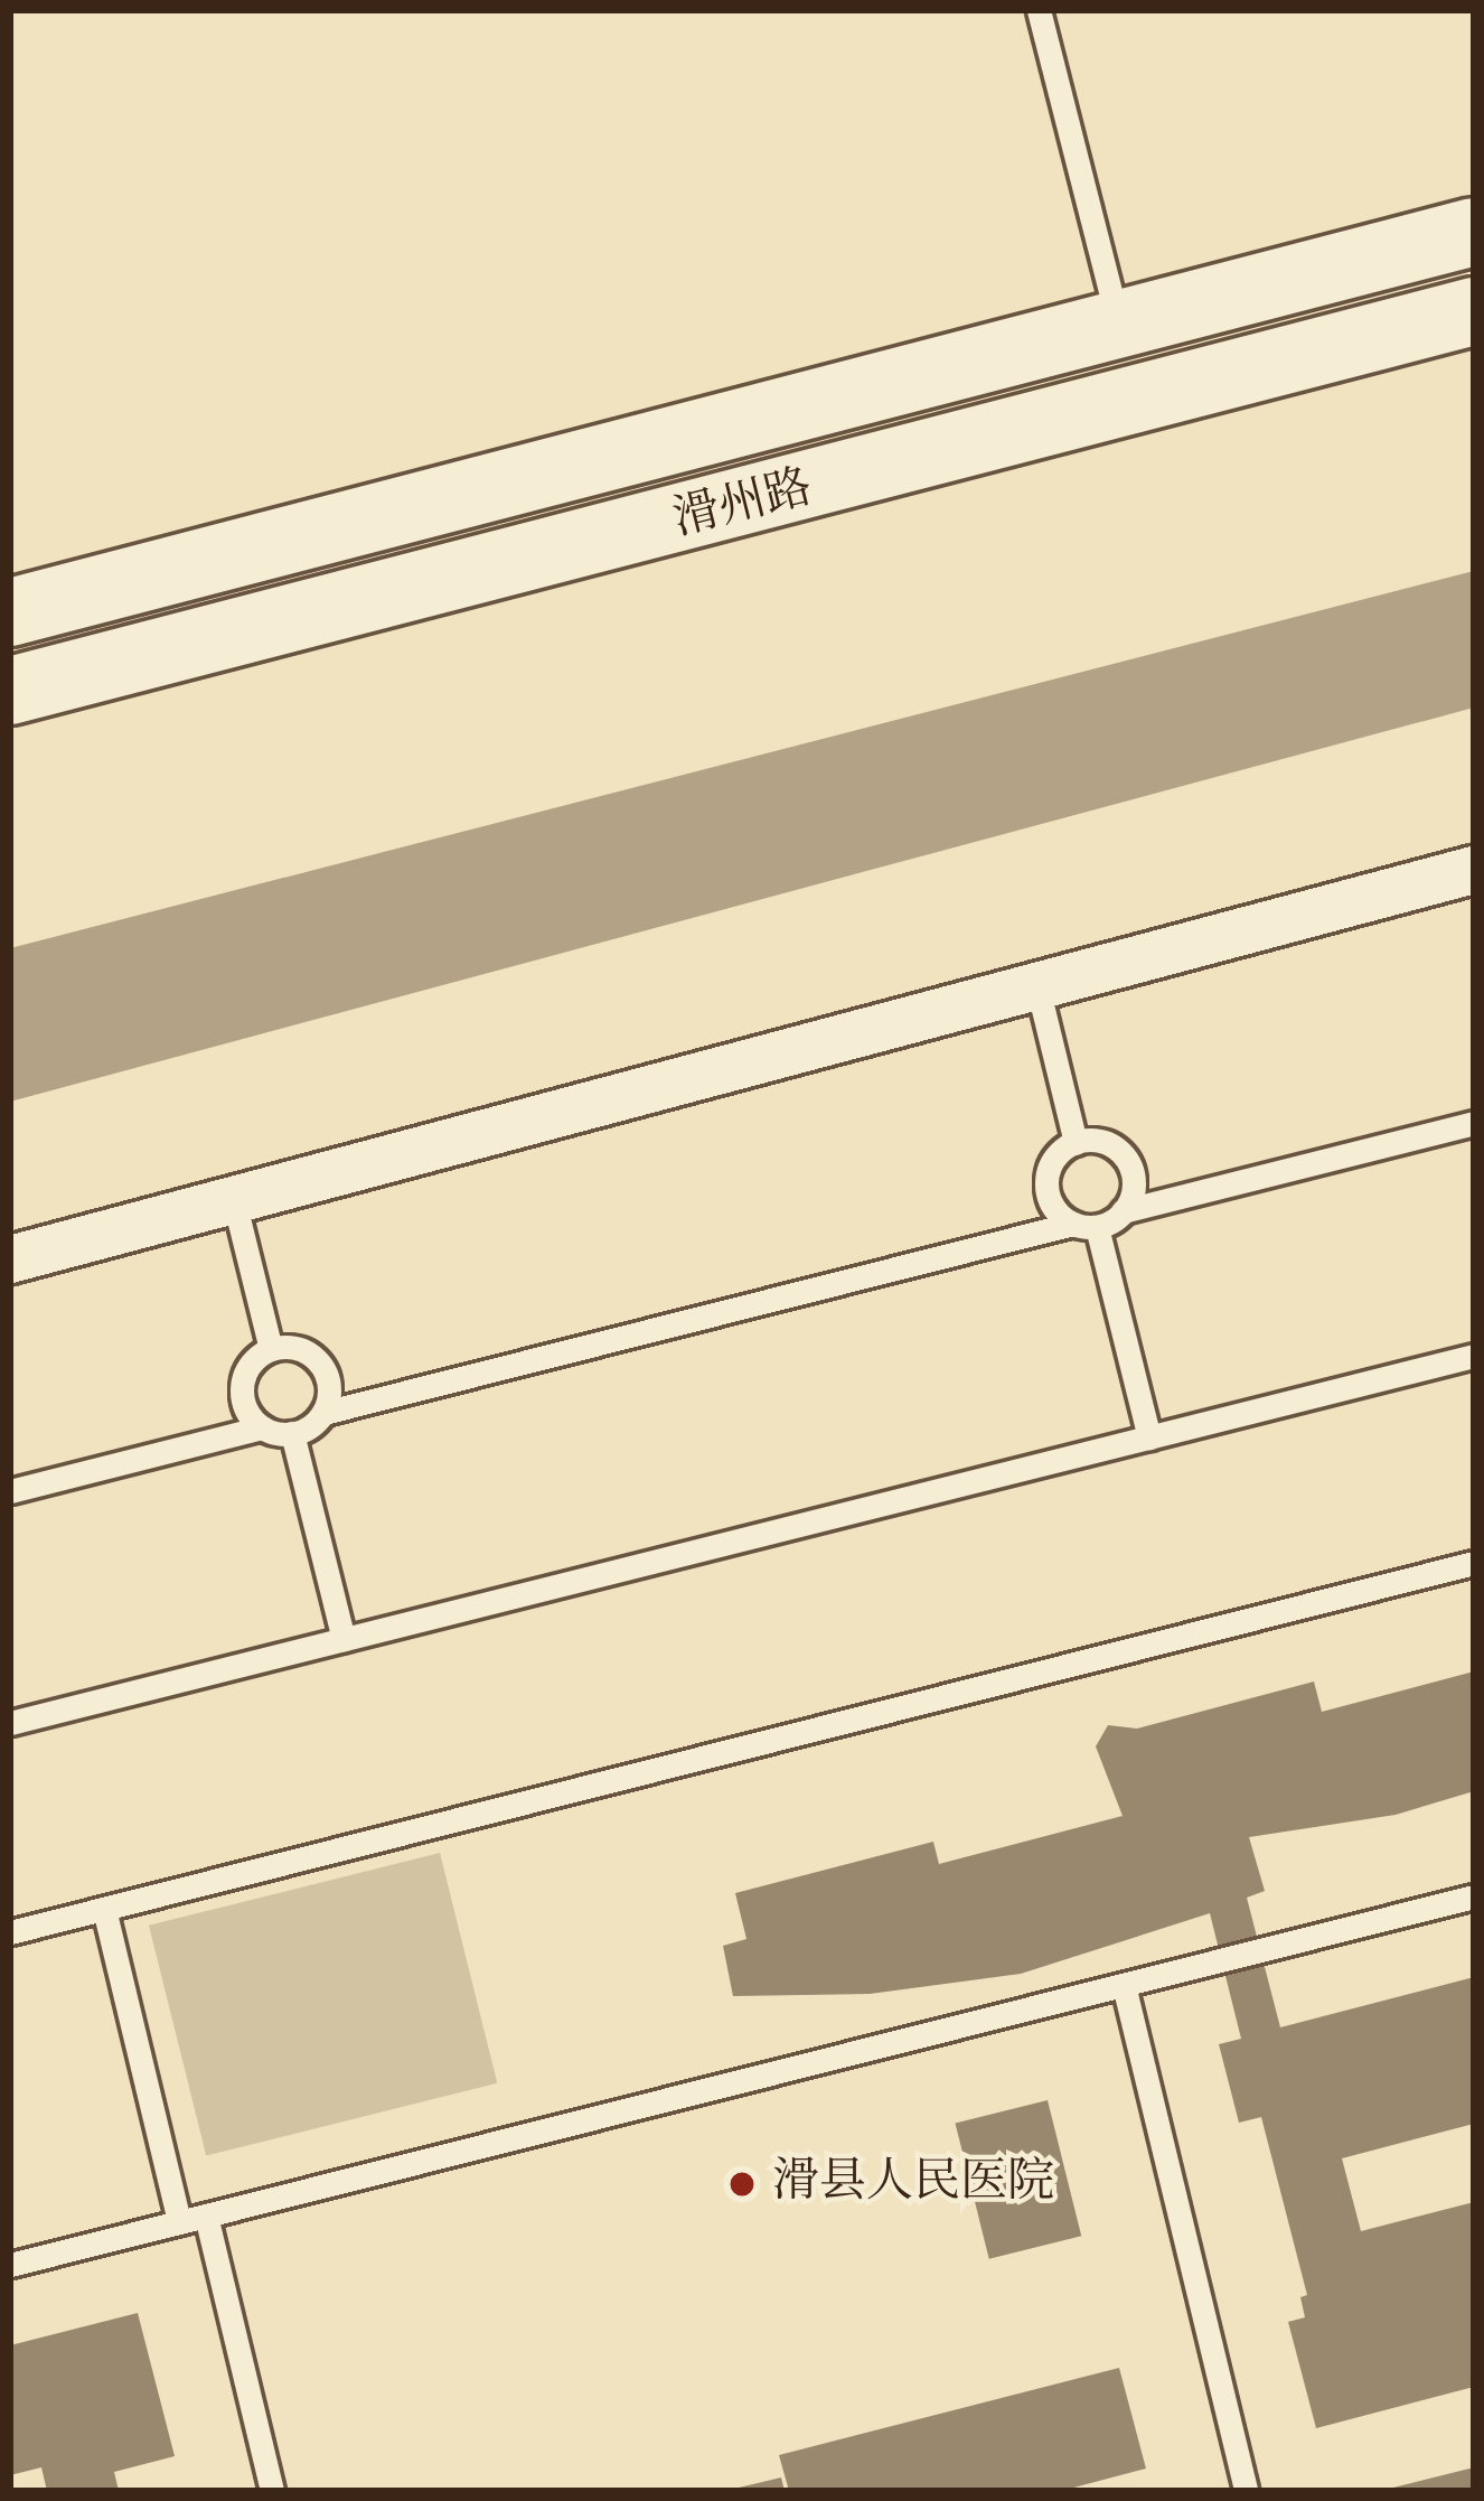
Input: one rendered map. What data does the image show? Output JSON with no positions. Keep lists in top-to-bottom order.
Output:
{
  "streets": {
    "main road": ["滑州路"]
  },
  "places": ["滑县人民医院"]
}
